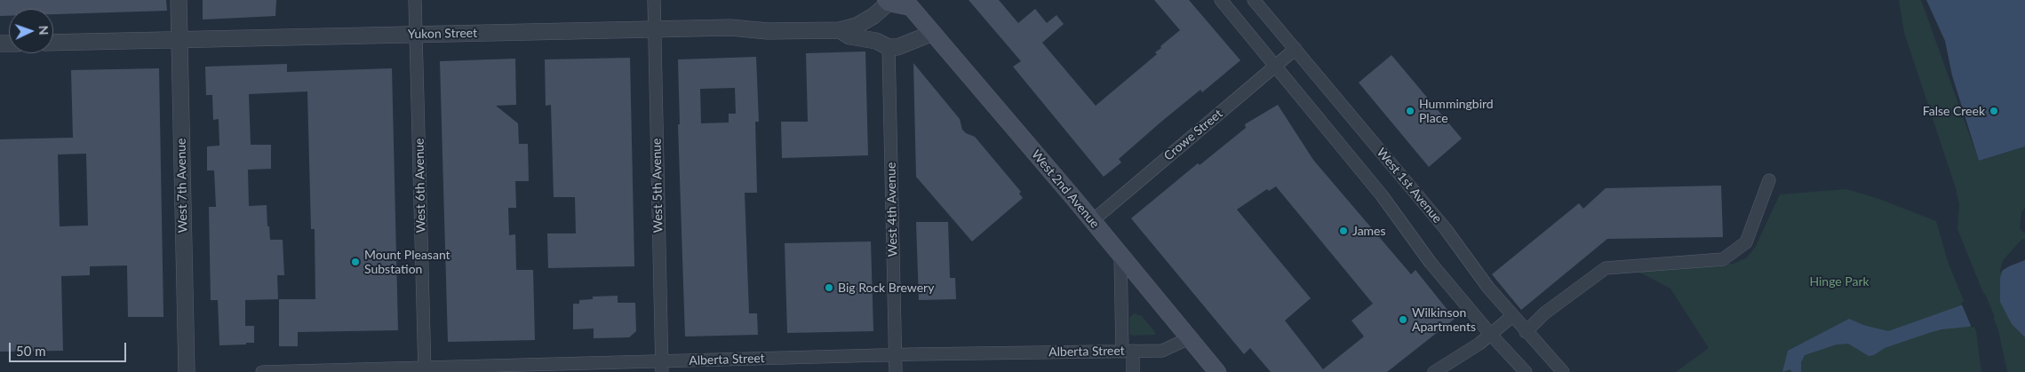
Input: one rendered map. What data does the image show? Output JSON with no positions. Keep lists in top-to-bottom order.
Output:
{
  "streets": {
    "main road": ["West 2nd Avenue"],
    "street": [
      "Yukon Street",
      "Crowe Street",
      "West 7th Avenue",
      "West 6th Avenue",
      "West 5th Avenue",
      "West 1st Avenue",
      "West 4th Avenue",
      "Alberta Street"
    ]
  },
  "crossings": [
    ["Yukon Street", "West 7th Avenue"],
    ["Yukon Street", "West 6th Avenue"],
    ["Yukon Street", "West 5th Avenue"],
    ["Yukon Street", "West 2nd Avenue"],
    ["Yukon Street", "West 4th Avenue"],
    ["Crowe Street", "West 1st Avenue"],
    ["Crowe Street", "West 2nd Avenue"],
    ["West 6th Avenue", "Alberta Street"],
    ["West 5th Avenue", "Alberta Street"],
    ["West 2nd Avenue", "Alberta Street"],
    ["West 4th Avenue", "Alberta Street"]
  ],
  "parks": ["Hinge Park"],
  "places": [
    "Hummingbird Place",
    "False Creek",
    "James",
    "Mount Pleasant Substation",
    "Big Rock Brewery",
    "Wilkinson Apartments"
  ],
  "scale_bar": "50 m",
  "north": "right"
}
